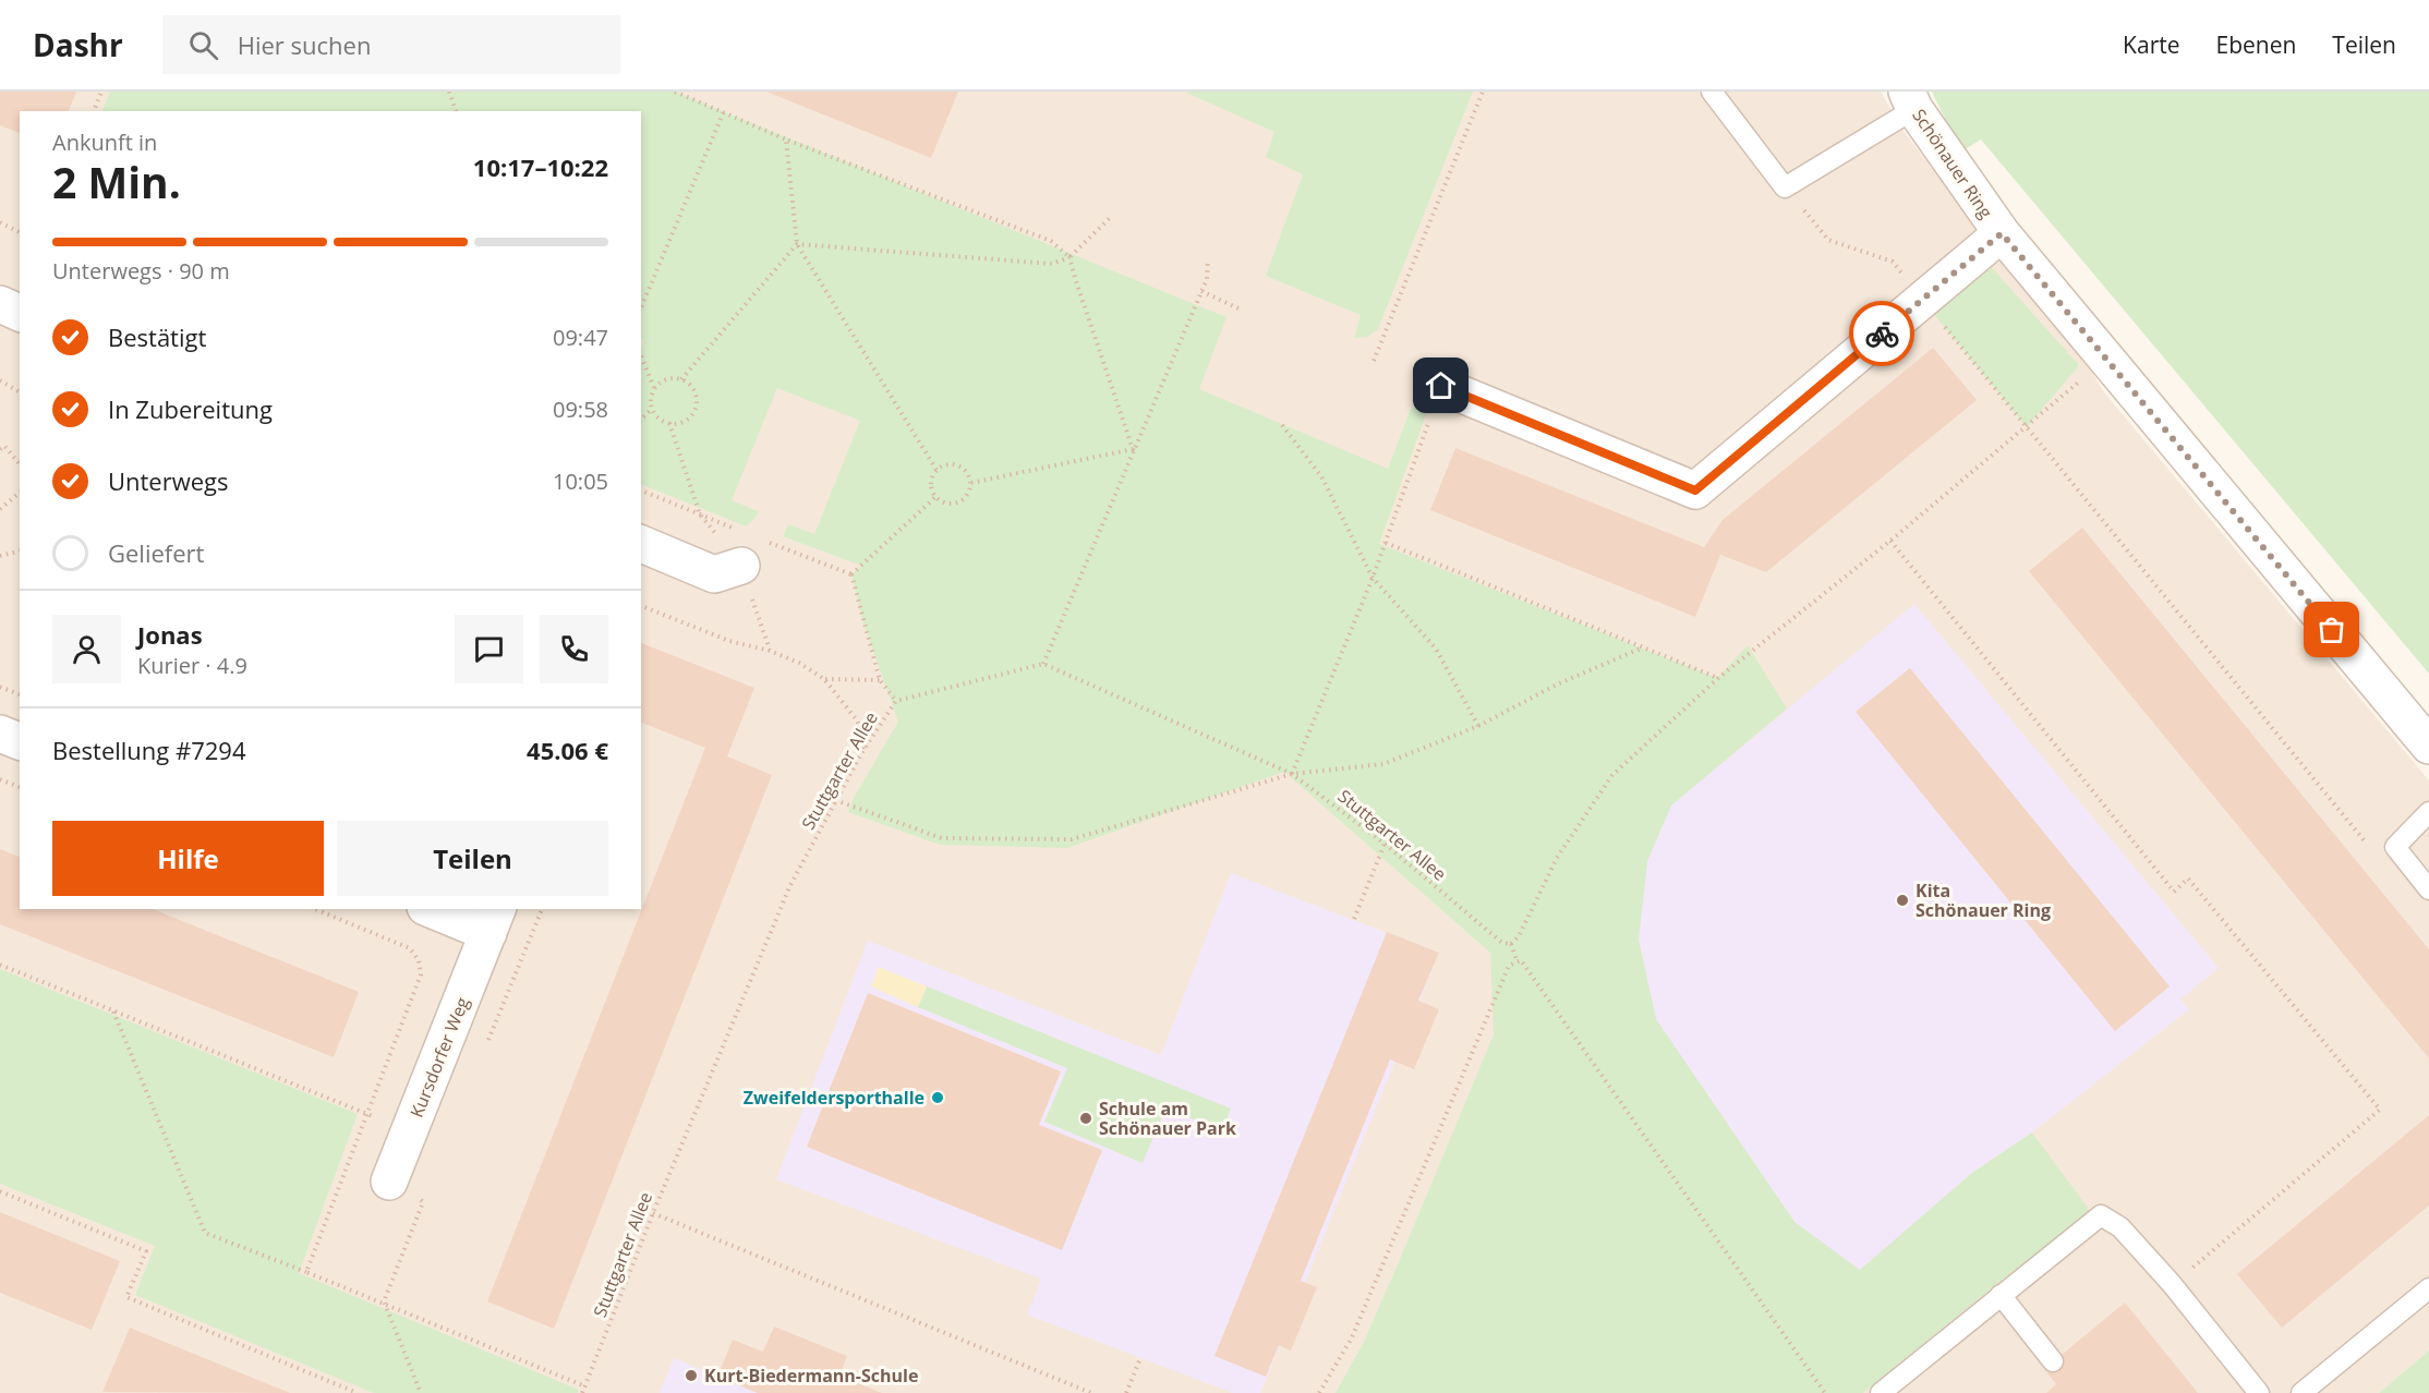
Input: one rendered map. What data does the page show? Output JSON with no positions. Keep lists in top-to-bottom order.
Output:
{
  "streets": {
    "street": ["Schönauer Ring", "Kursdorfer Weg"],
    "path": ["Stuttgarter Allee"]
  },
  "places": [
    "Kita Schönauer Ring",
    "Zweifeldersporthalle",
    "Schule am Schönauer Park",
    "Kurt-Biedermann-Schule"
  ],
  "page": {
    "header": "Dashr",
    "search": "Hier suchen",
    "nav": ["Karte", "Ebenen", "Teilen"],
    "heading": ["2 Min.", "Ankunft in", "10:17–10:22"],
    "panel": [
      "Jonas",
      "Kurier · 4.9",
      "Bestellung #7294",
      "45.06 €"
    ],
    "bar": "Unterwegs · 90 m",
    "list": [
      ["Bestätigt", "09:47"],
      ["In Zubereitung", "09:58"],
      ["Unterwegs", "10:05"],
      "Geliefert"
    ],
    "buttons": ["Hilfe", "Teilen"]
  }
}
